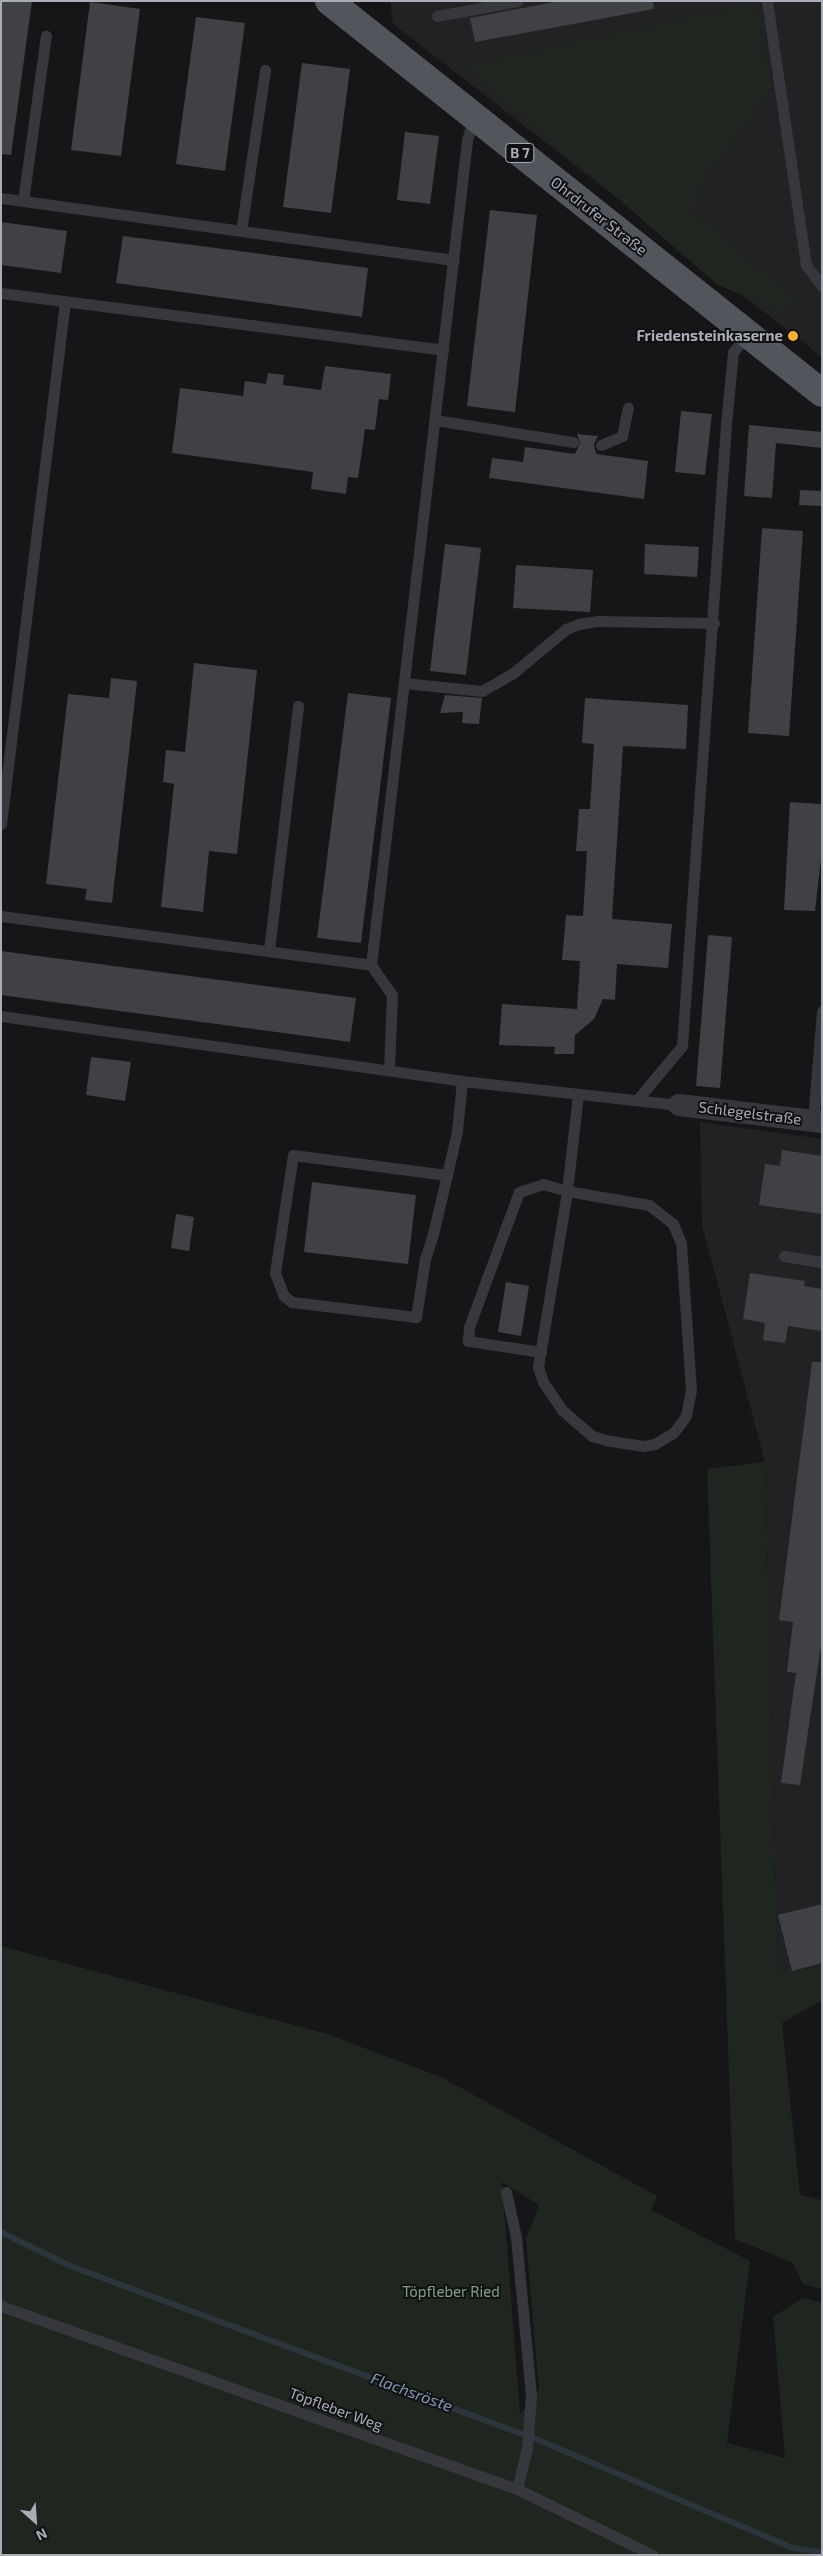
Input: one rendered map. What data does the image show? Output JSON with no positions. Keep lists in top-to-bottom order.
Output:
{
  "streets": {
    "main road": ["B 7", "Ohrdrufer Straße"],
    "street": ["Schlegelstraße"],
    "lane": ["Töpfleber Weg"]
  },
  "water": ["Flachsröste"],
  "parks": ["Töpfleber Ried"],
  "places": ["Friedensteinkaserne"],
  "north": "bottom right"
}
